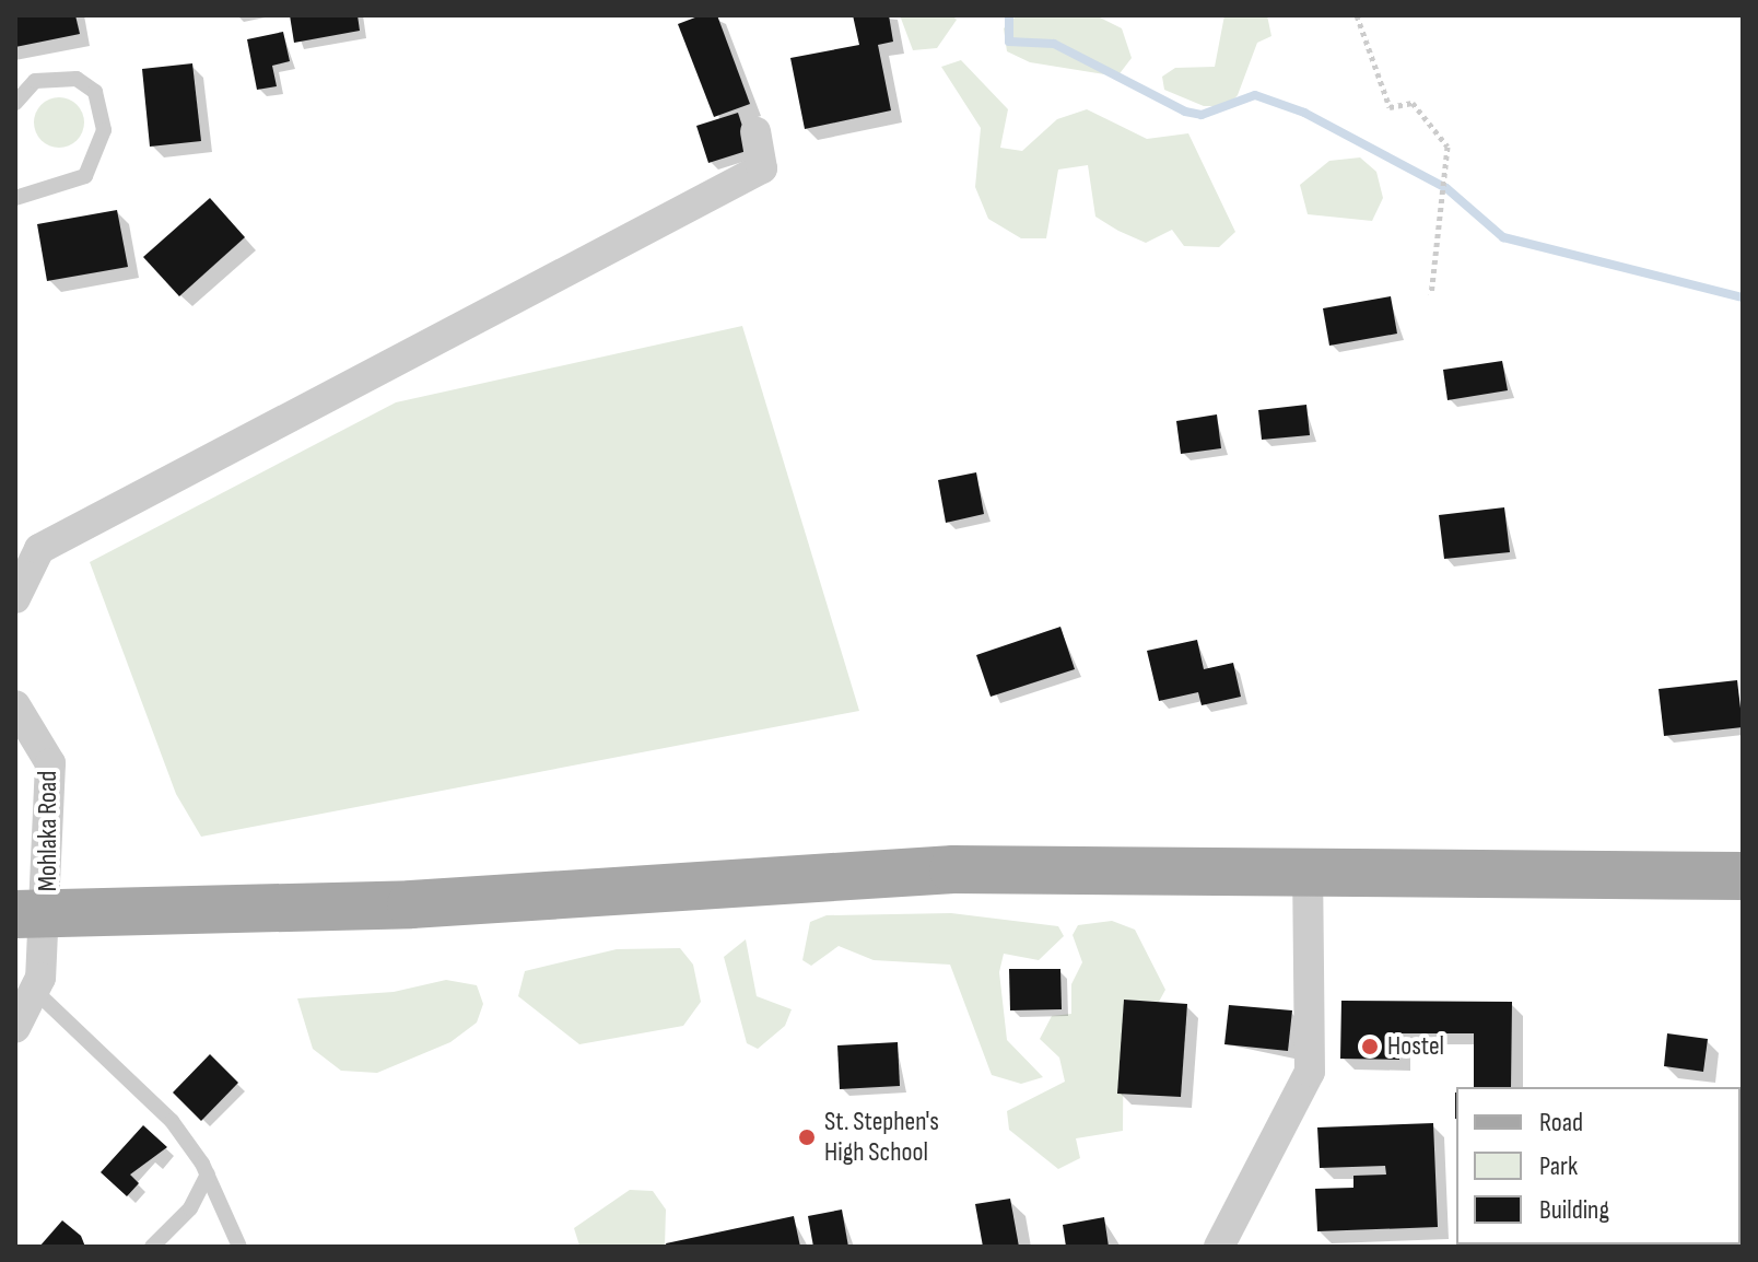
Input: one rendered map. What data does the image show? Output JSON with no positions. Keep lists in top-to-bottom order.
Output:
{
  "streets": {
    "street": ["Mohlaka Road"]
  },
  "places": ["Hostel", "St. Stephen's High School"],
  "legend": ["Road", "Park", "Building"]
}
